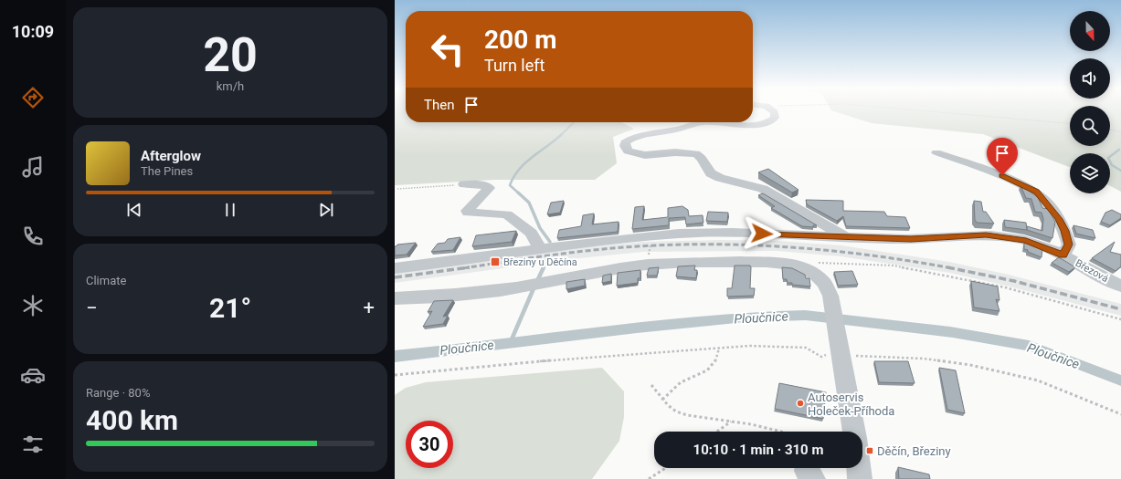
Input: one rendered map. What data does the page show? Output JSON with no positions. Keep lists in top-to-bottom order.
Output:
{
  "streets": {
    "street": ["Březová"]
  },
  "water": ["Ploučnice"],
  "places": {
    "transit": ["Březiny u Děčína", "Děčín, Březiny"],
    "other": ["Autoservis Holeček-Příhoda"]
  },
  "north": "bottom",
  "page": {
    "tabs": "10:09",
    "tile": [
      ["20", "km/h"],
      "Climate",
      ["Range · 80%", "400 km"]
    ],
    "turn": ["200 m", "Turn left"],
    "then": "Then",
    "song": ["Afterglow", "The Pines"],
    "heat": ["−", "21°", "+"],
    "limit": "30",
    "trip": "10:10 · 1 min · 310 m"
  }
}
